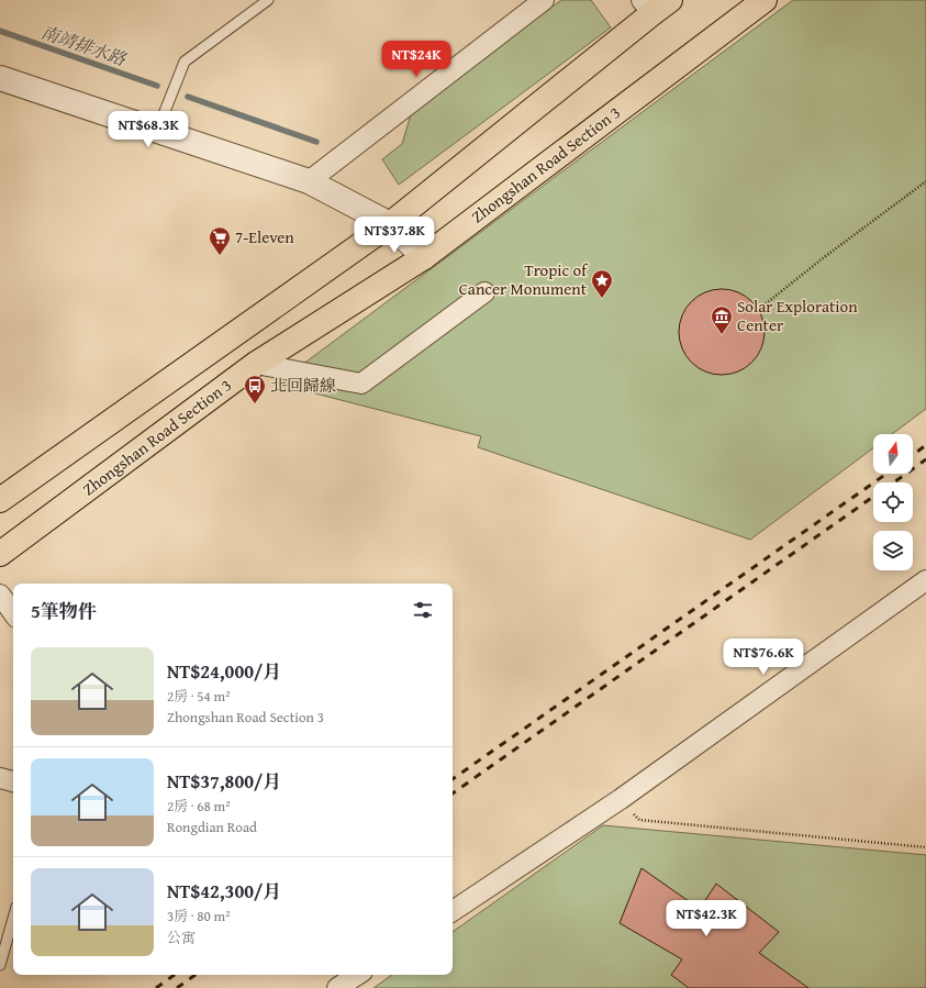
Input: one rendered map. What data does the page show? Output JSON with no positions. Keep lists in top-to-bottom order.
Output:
{
  "streets": {
    "main road": ["Zhongshan Road Section 3"]
  },
  "water": ["南靖排水路"],
  "places": {
    "supermarket": ["7-Eleven"],
    "place": ["Tropic of Cancer Monument"],
    "museum": ["Solar Exploration Center"],
    "bus stop": ["北回歸線"]
  },
  "north": "top",
  "page": {
    "price": [
      "NT$24K",
      "NT$68.3K",
      "NT$37.8K",
      "NT$76.6K",
      "NT$42.3K"
    ],
    "heading": "5筆物件",
    "list": [
      {
        "name": "NT$24,000/月",
        "note": "2房 · 54 m² · Zhongshan Road Section 3"
      },
      {
        "name": "NT$37,800/月",
        "note": "2房 · 68 m² · Rongdian Road"
      },
      {
        "name": "NT$42,300/月",
        "note": "3房 · 80 m² · 公寓"
      }
    ]
  }
}
